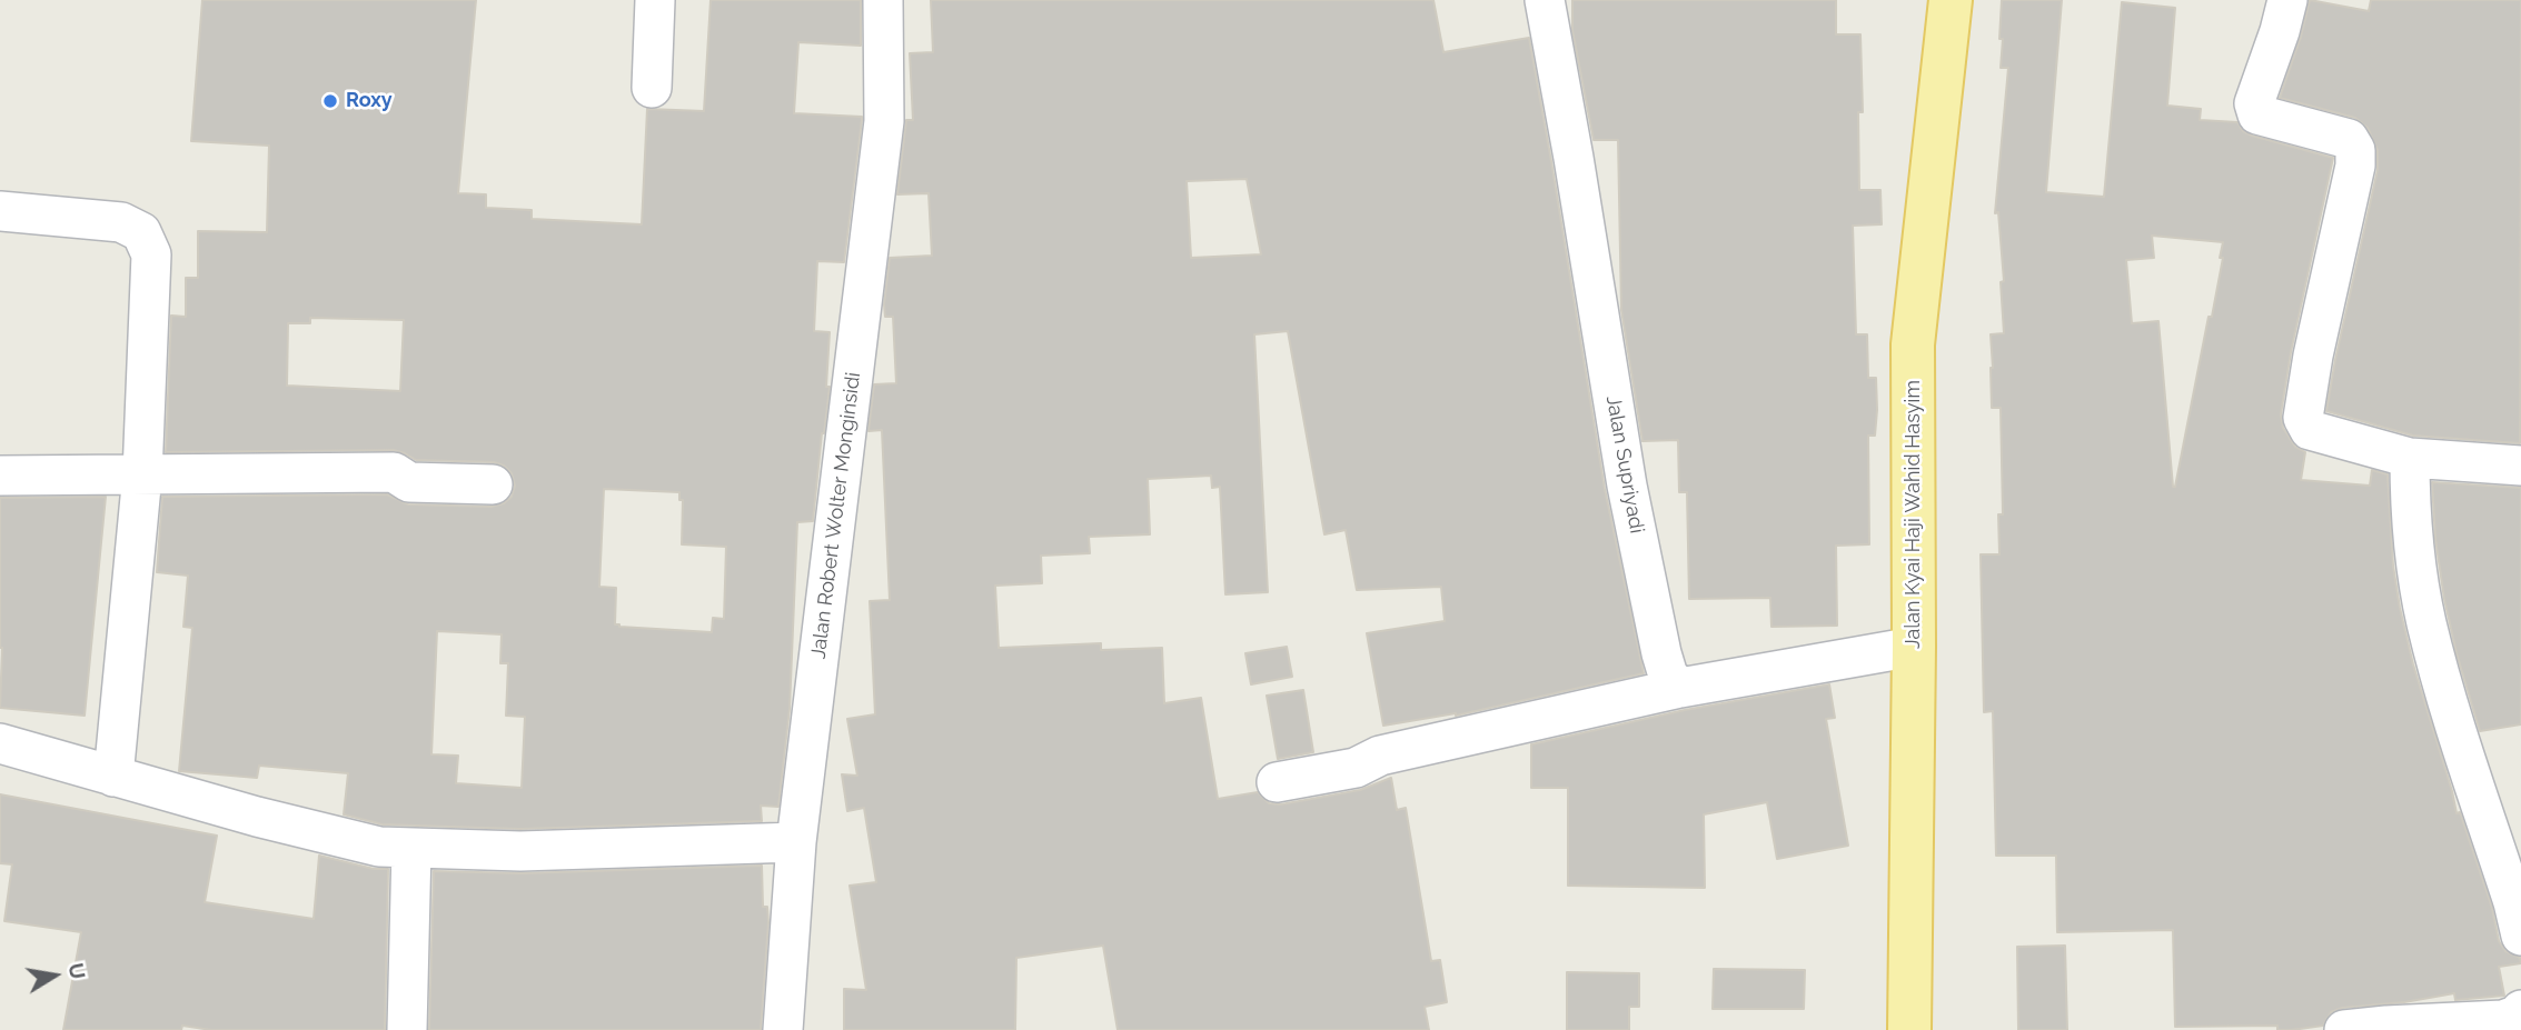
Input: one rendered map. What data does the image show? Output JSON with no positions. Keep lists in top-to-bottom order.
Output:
{
  "streets": {
    "main road": ["Jalan Kyai Haji Wahid Hasyim"],
    "street": ["Jalan Supriyadi", "Jalan Robert Wolter Monginsidi"]
  },
  "places": ["Roxy"],
  "north": "right"
}
